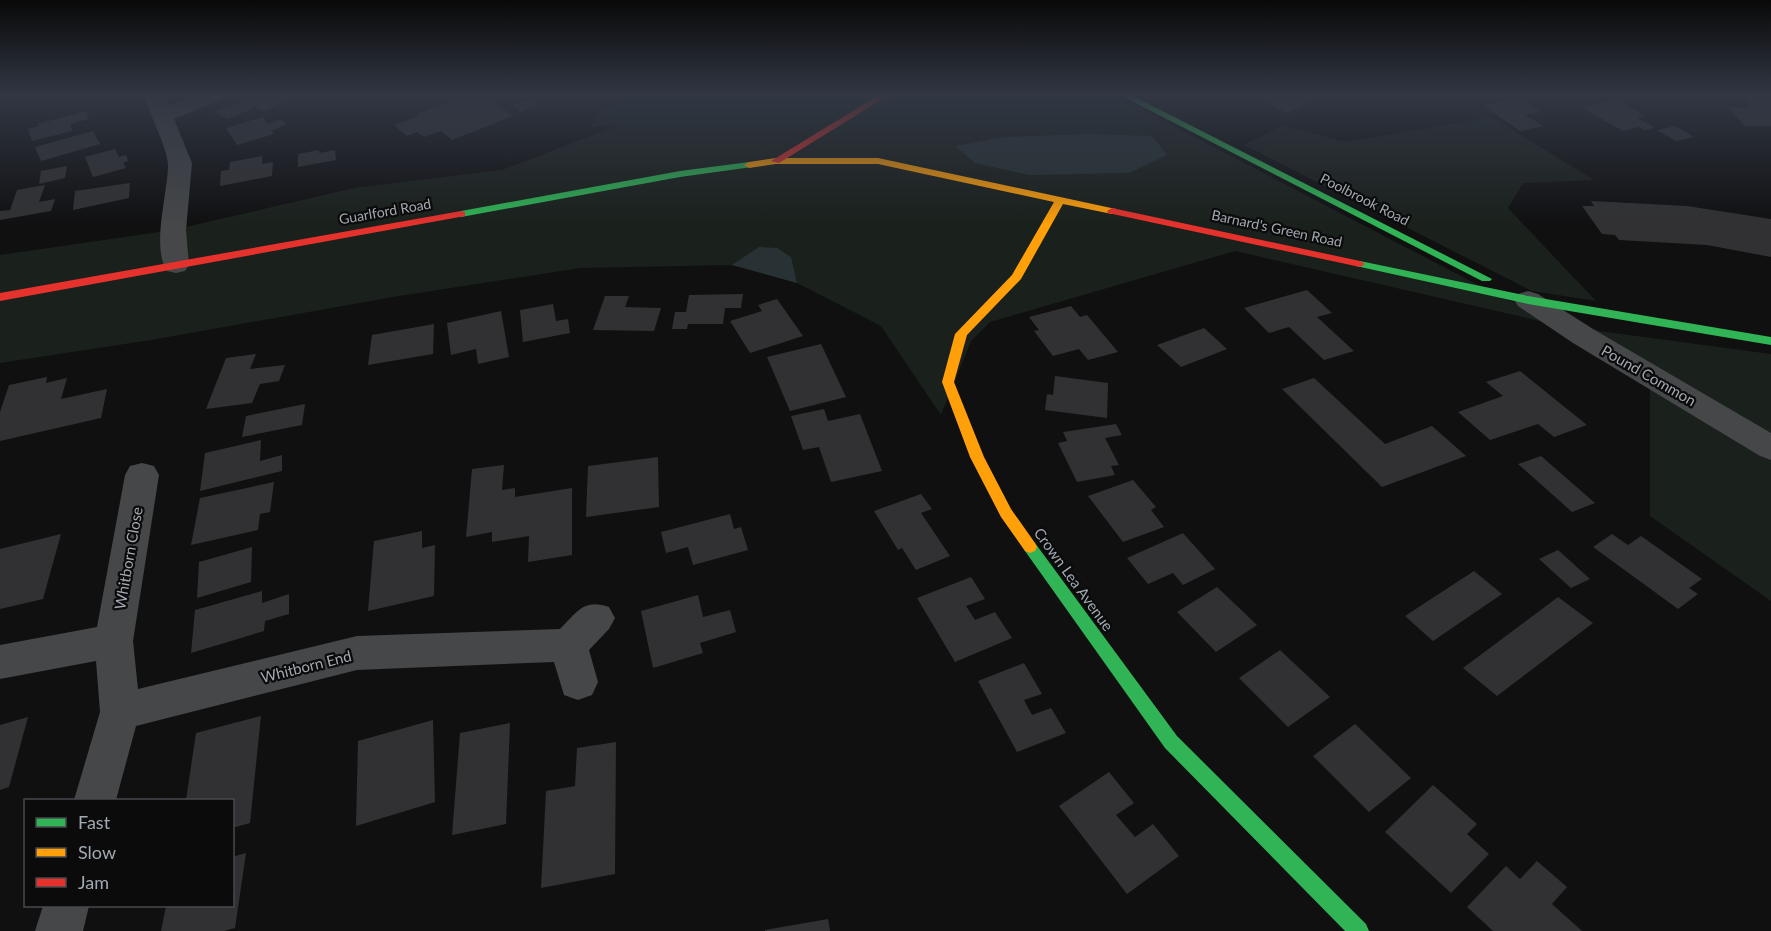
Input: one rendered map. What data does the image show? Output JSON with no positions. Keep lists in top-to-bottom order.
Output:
{
  "streets": {
    "main road": [
      "Poolbrook Road",
      "Guarlford Road",
      "Barnard's Green Road",
      "Crown Lea Avenue"
    ],
    "street": ["Pound Common", "Whitborn Close", "Whitborn End"]
  },
  "crossings": [
    ["Poolbrook Road", "Barnard's Green Road"],
    ["Poolbrook Road", "Pound Common"],
    ["Guarlford Road", "Barnard's Green Road"],
    ["Barnard's Green Road", "Pound Common"],
    ["Barnard's Green Road", "Crown Lea Avenue"],
    ["Whitborn Close", "Whitborn End"]
  ],
  "legend": ["Fast", "Slow", "Jam"]
}
